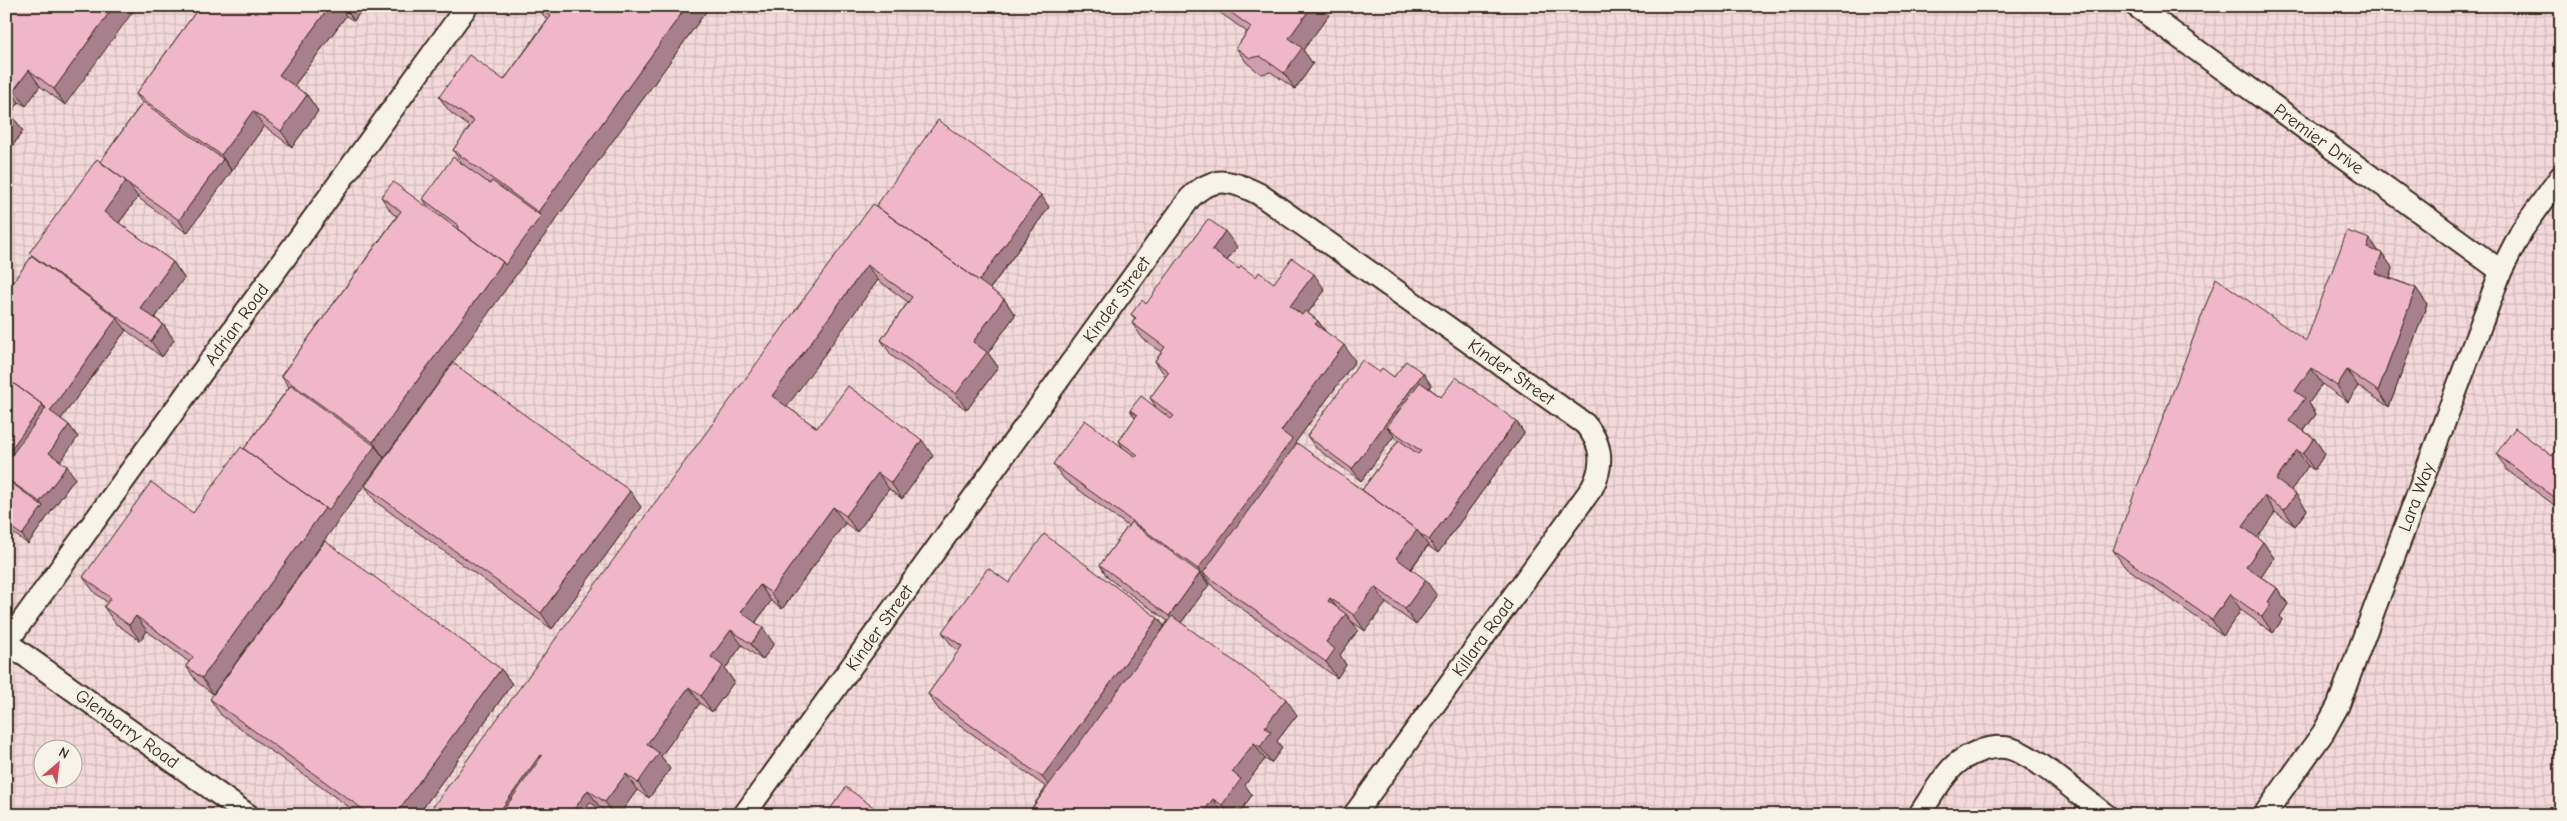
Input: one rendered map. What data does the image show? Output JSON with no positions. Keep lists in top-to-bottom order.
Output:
{
  "streets": {
    "street": [
      "Premier Drive",
      "Kinder Street",
      "Adrian Road",
      "Lara Way",
      "Killara Road",
      "Glenbarry Road"
    ]
  },
  "crossings": [
    ["Premier Drive", "Lara Way"],
    ["Kinder Street", "Killara Road"],
    ["Adrian Road", "Glenbarry Road"]
  ],
  "north": "top right"
}
